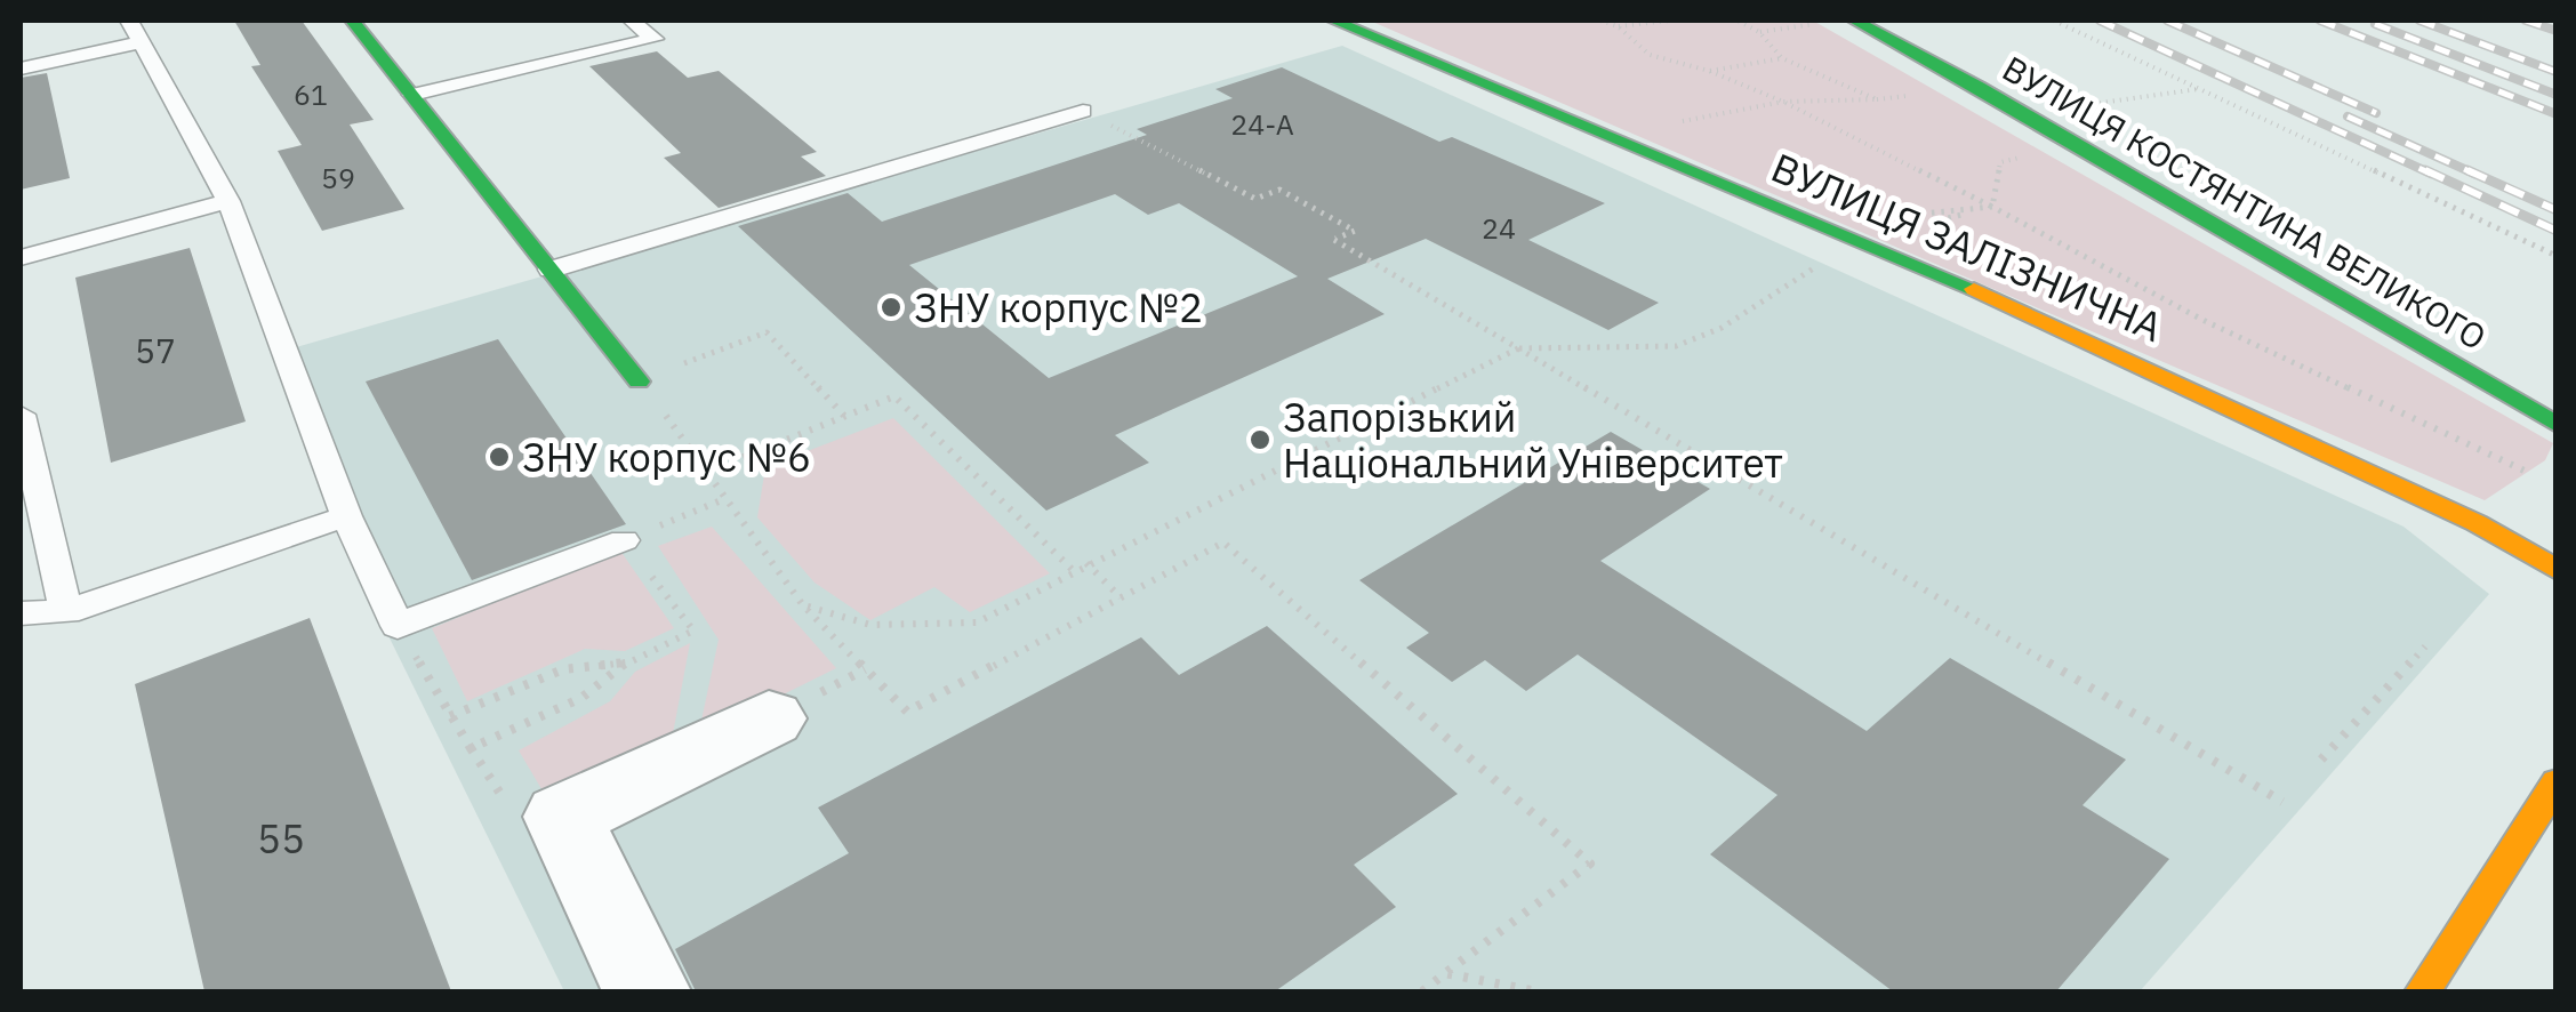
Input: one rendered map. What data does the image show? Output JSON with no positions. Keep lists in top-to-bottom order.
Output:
{
  "streets": {
    "street": ["ВУЛИЦЯ КОСТЯНТИНА ВЕЛИКОГО", "ВУЛИЦЯ ЗАЛІЗНИЧНА"]
  },
  "places": ["ЗНУ корпус №2", "Запорізький Національний Університет", "ЗНУ корпус №6"],
  "house_numbers": [
    "61",
    "24-А",
    "59",
    "24",
    "57",
    "55"
  ]
}
